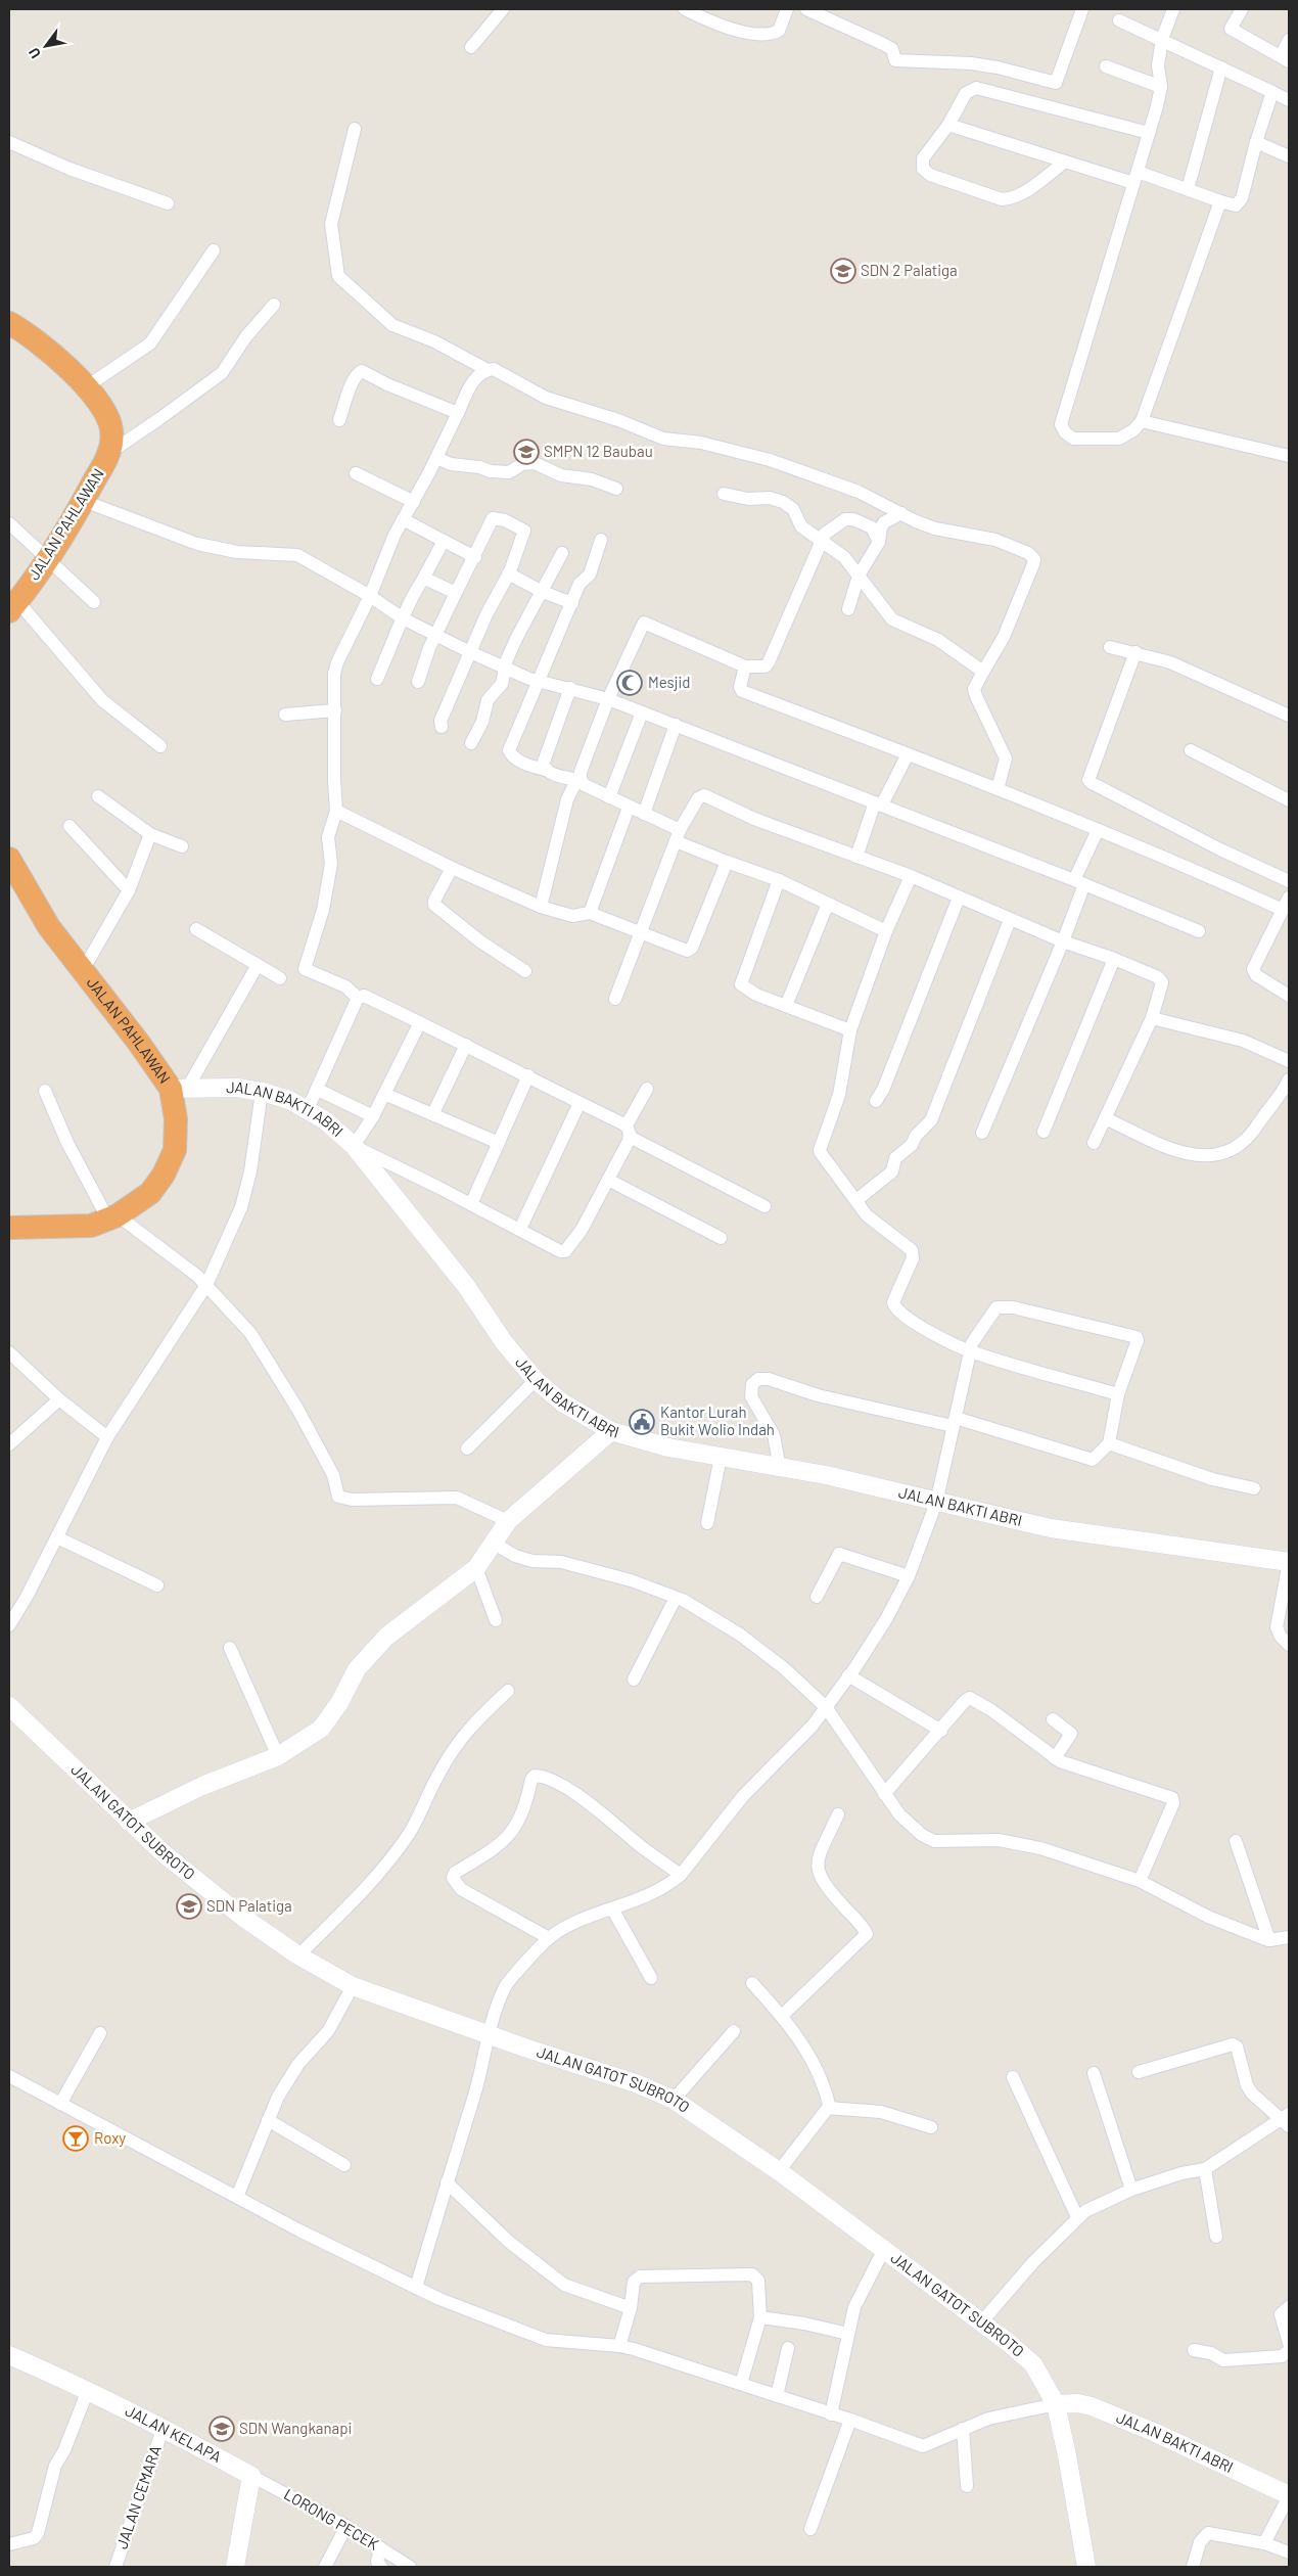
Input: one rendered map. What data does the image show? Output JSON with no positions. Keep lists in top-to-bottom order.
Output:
{
  "streets": {
    "highway": ["JALAN PAHLAWAN"],
    "street": [
      "JALAN BAKTI ABRI",
      "JALAN GATOT SUBROTO",
      "JALAN KELAPA",
      "JALAN CEMARA",
      "LORONG PECEK"
    ]
  },
  "crossings": [
    ["JALAN PAHLAWAN", "JALAN BAKTI ABRI"],
    ["JALAN BAKTI ABRI", "JALAN GATOT SUBROTO"],
    ["JALAN KELAPA", "JALAN CEMARA"],
    ["JALAN KELAPA", "LORONG PECEK"]
  ],
  "places": {
    "school or university": [
      "SDN 2 Palatiga",
      "SMPN 12 Baubau",
      "SDN Palatiga",
      "SDN Wangkanapi"
    ],
    "mosque": ["Mesjid"],
    "public building": ["Kantor Lurah Bukit Wolio Indah"],
    "bar": ["Roxy"]
  },
  "north": "bottom left"
}
